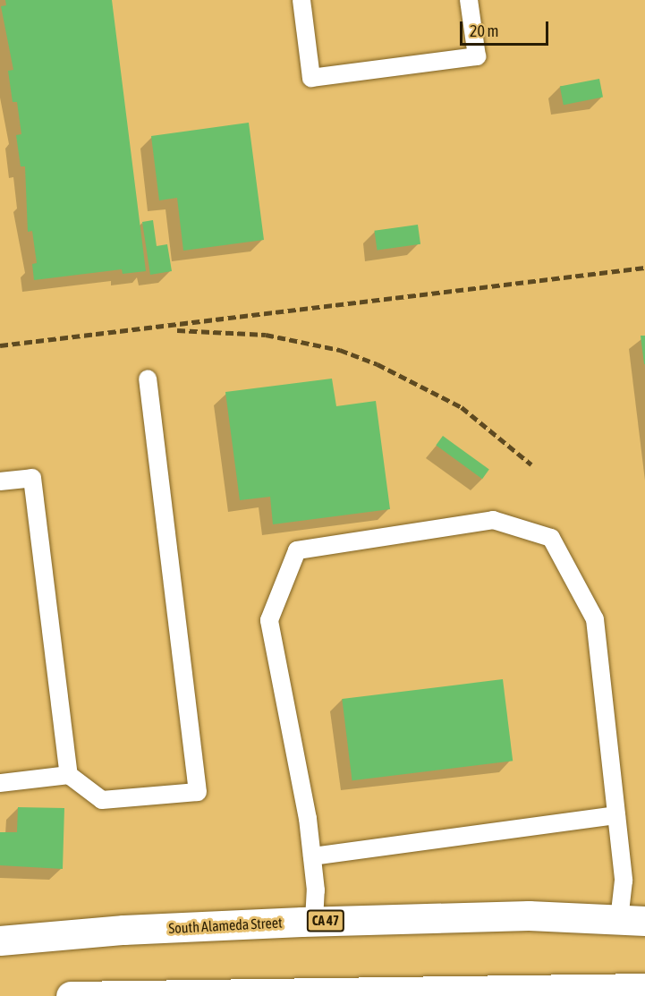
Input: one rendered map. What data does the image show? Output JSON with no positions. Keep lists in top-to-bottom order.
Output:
{
  "streets": {
    "main road": ["CA 47", "South Alameda Street"]
  },
  "scale_bar": "20 m"
}
